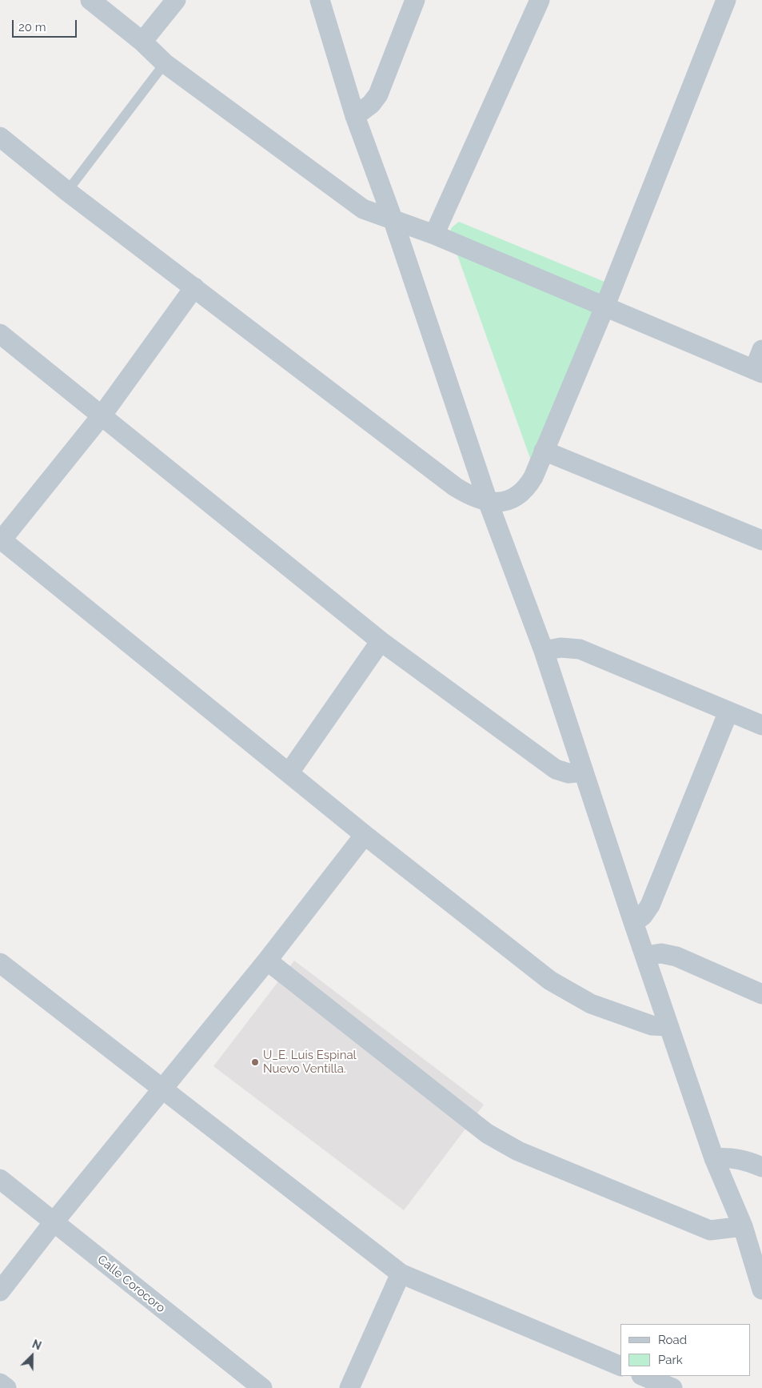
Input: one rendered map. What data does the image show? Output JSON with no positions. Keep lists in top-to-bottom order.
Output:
{
  "streets": {
    "street": ["Calle Corocoro"]
  },
  "places": ["U_E. Luis Espinal Nuevo Ventilla."],
  "legend": ["Road", "Park"],
  "scale_bar": "20 m",
  "north": "top right"
}
